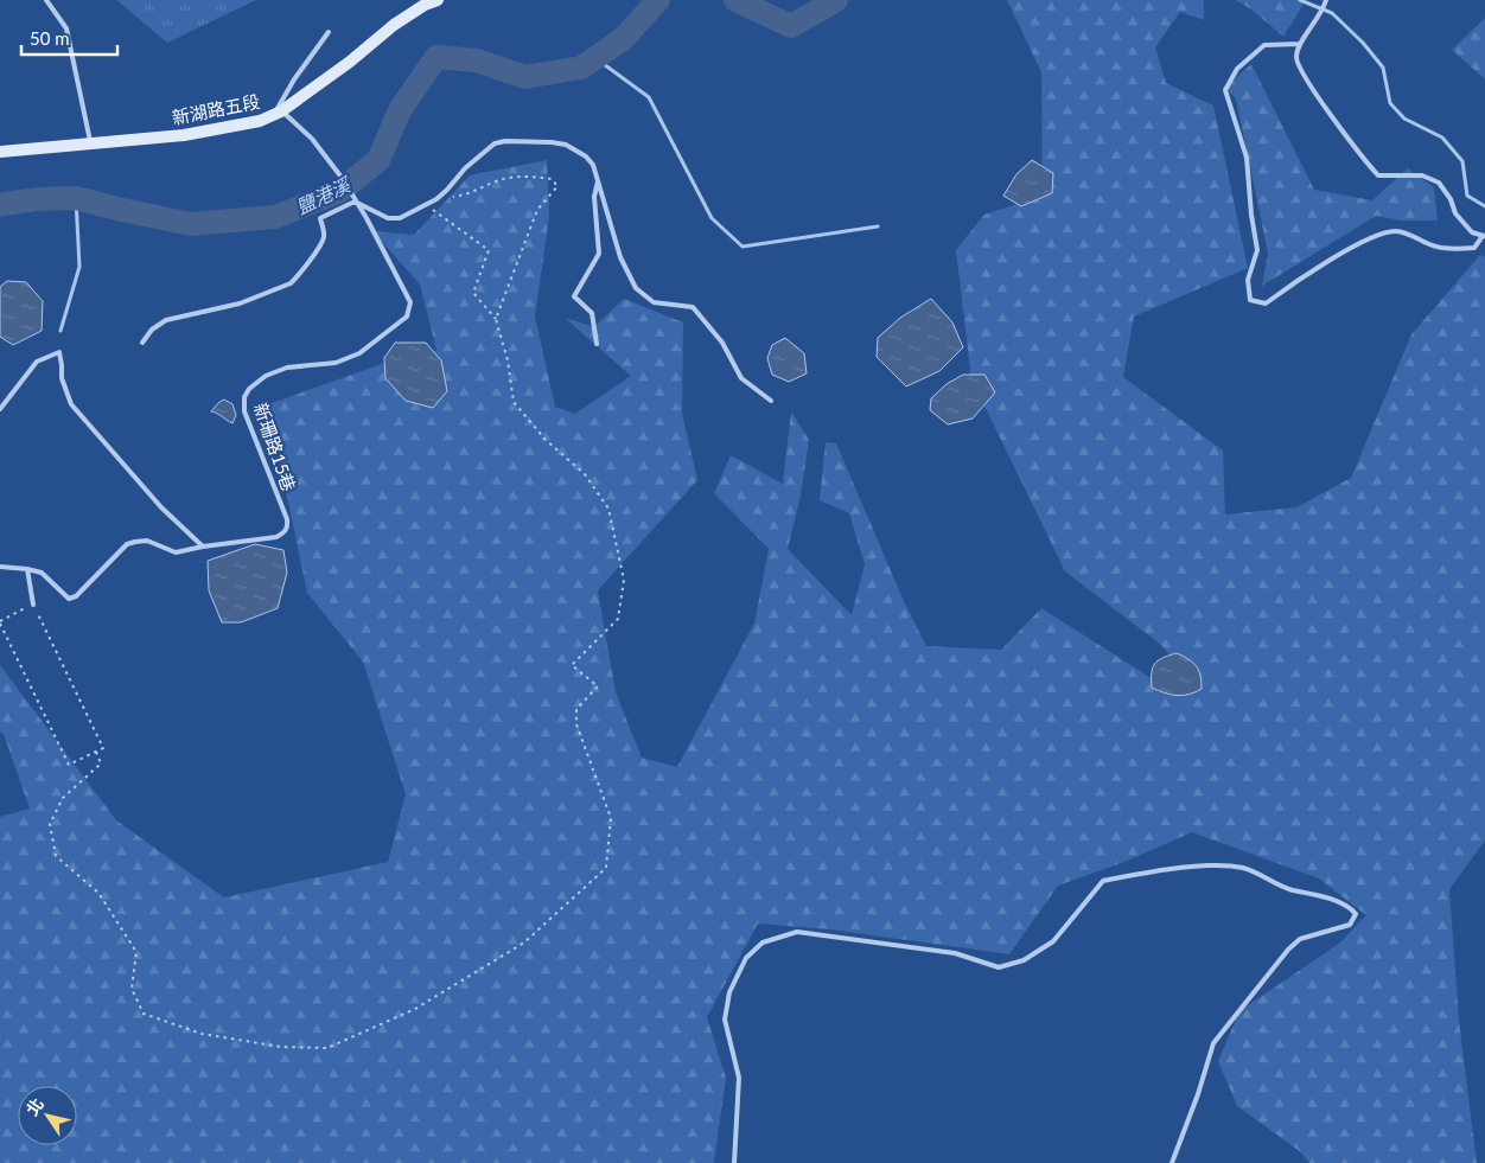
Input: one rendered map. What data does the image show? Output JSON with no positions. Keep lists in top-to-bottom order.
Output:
{
  "streets": {
    "street": ["新湖路五段"],
    "lane": ["新珊路15巷"]
  },
  "crossings": [
    ["新湖路五段", "新珊路15巷"]
  ],
  "water": ["鹽港溪"],
  "scale_bar": "50 m",
  "north": "top left"
}
